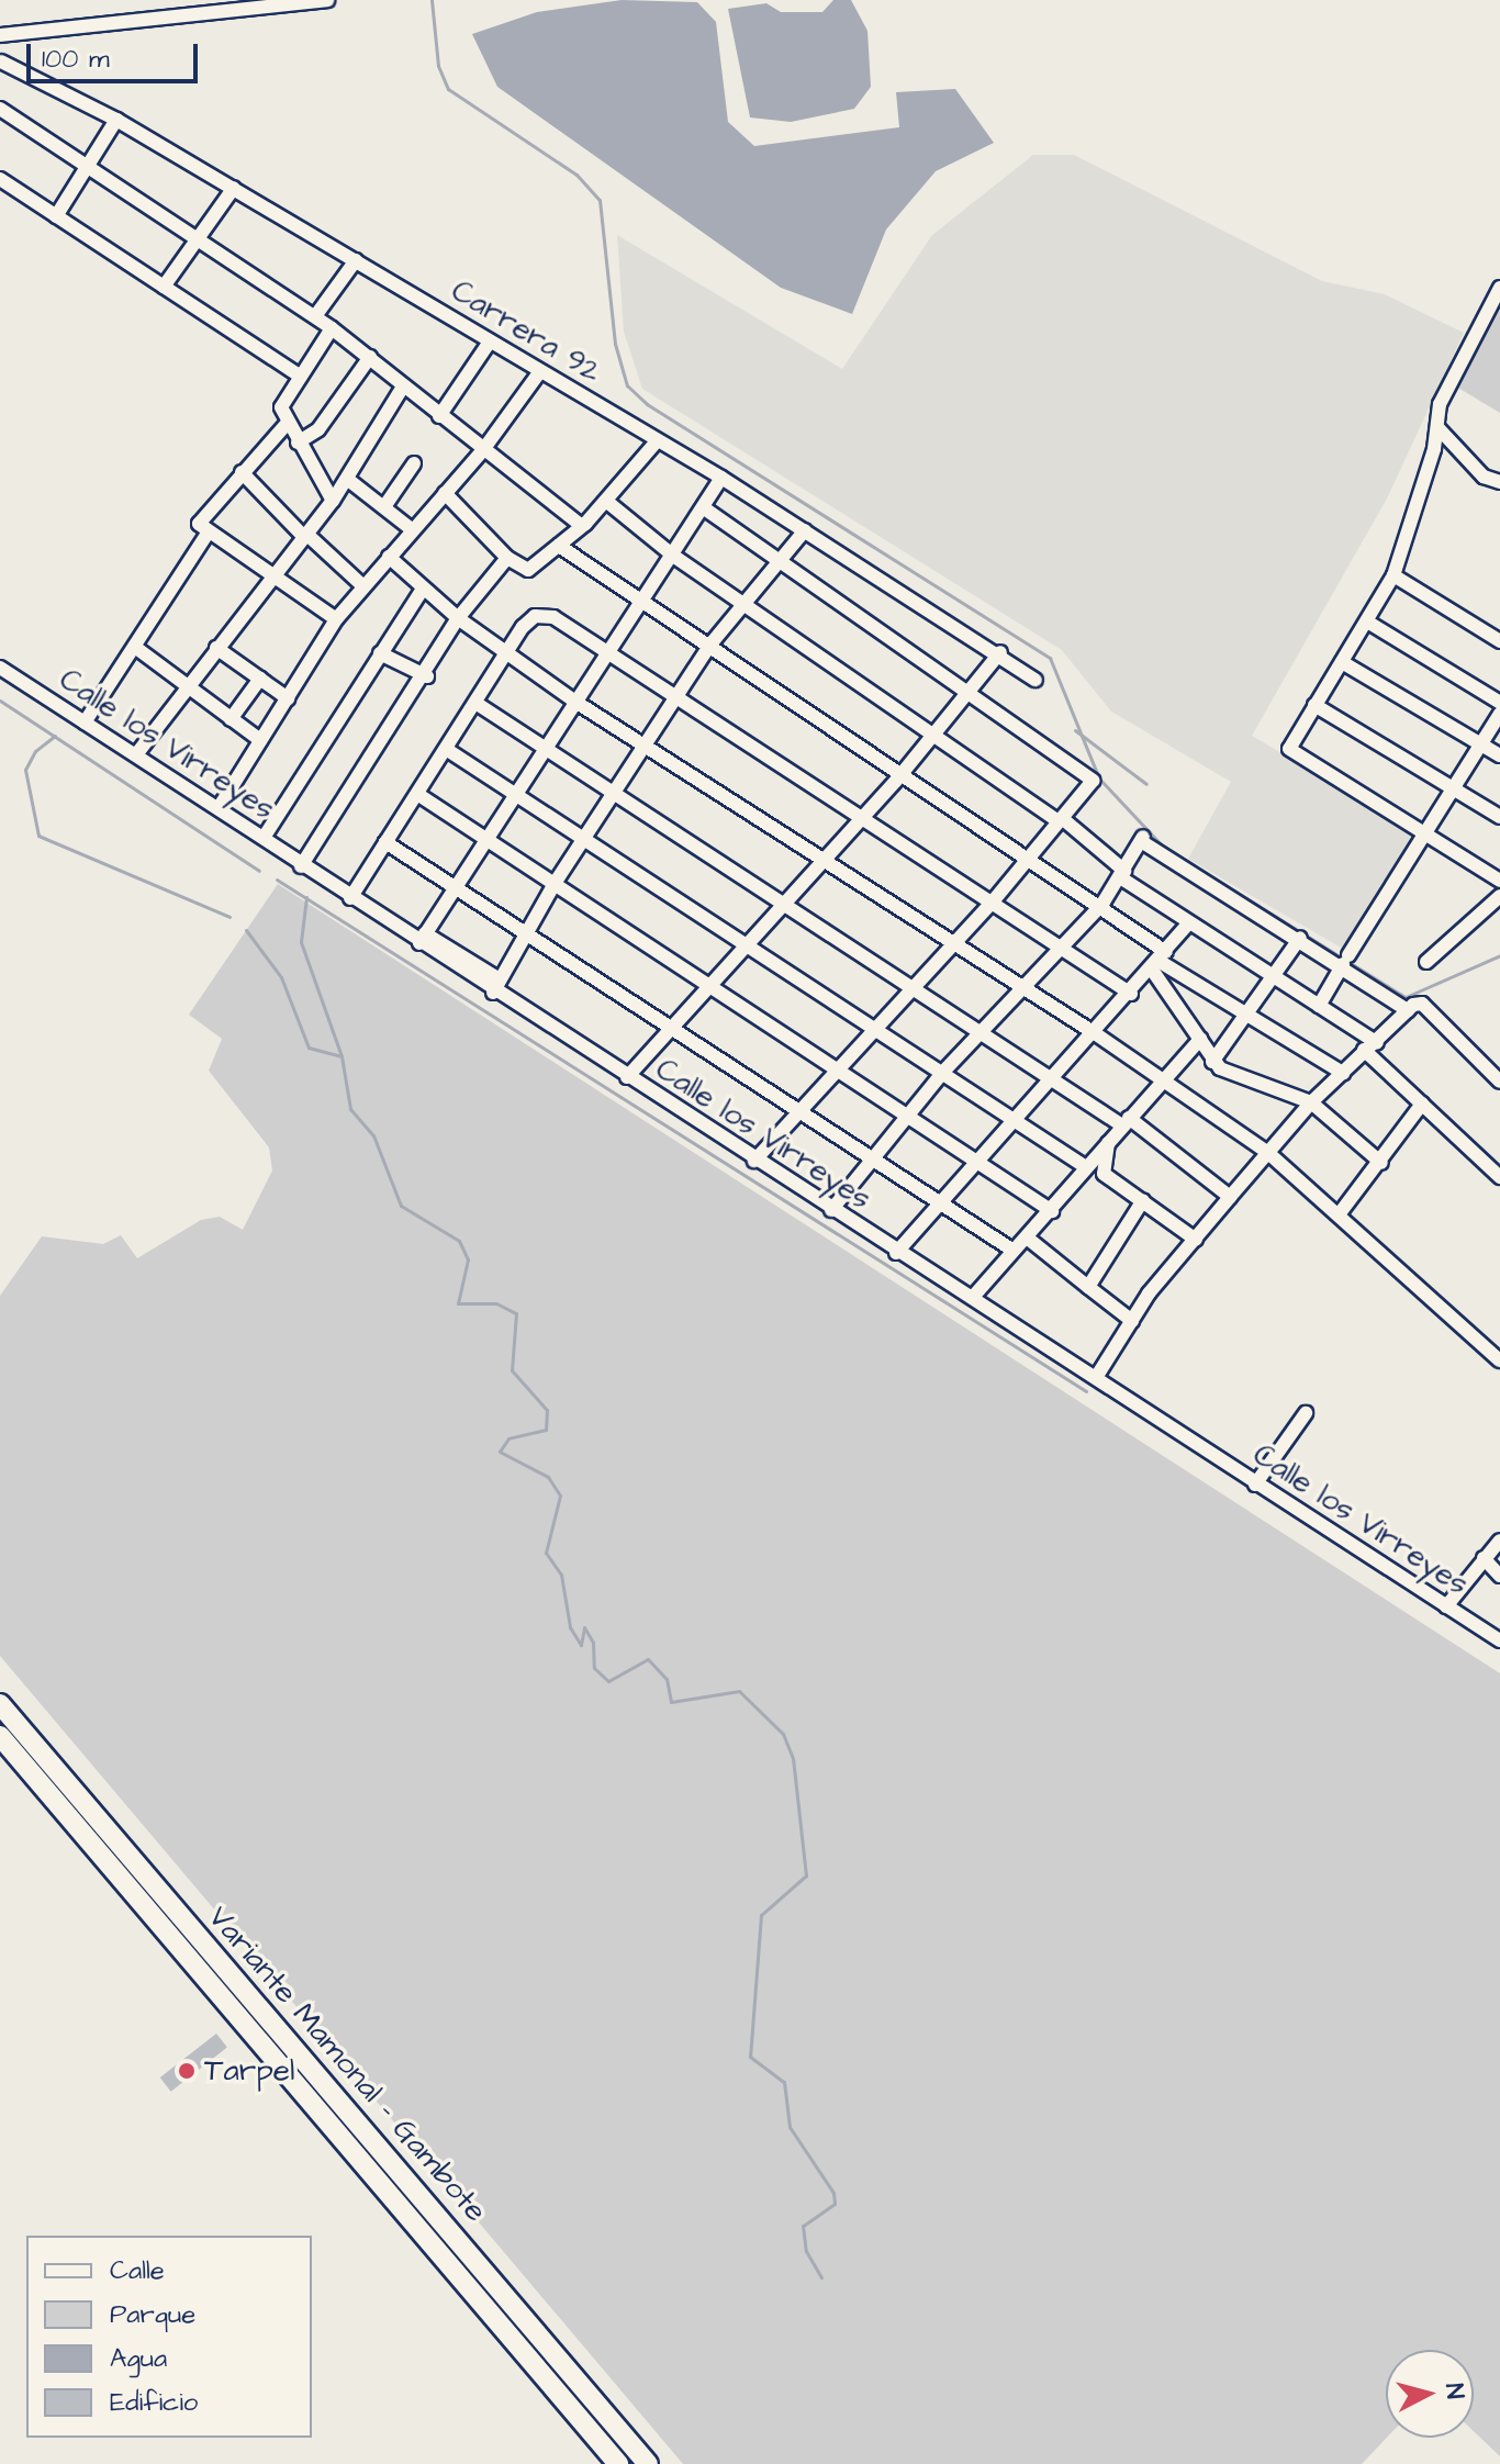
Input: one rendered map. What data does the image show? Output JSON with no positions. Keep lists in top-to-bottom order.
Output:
{
  "streets": {
    "highway": ["Variante Mamonal - Gambote"],
    "street": ["Carrera 92", "Calle los Virreyes"]
  },
  "places": ["Tarpel"],
  "legend": [
    "Calle",
    "Parque",
    "Agua",
    "Edificio"
  ],
  "scale_bar": "100 m",
  "north": "right"
}
